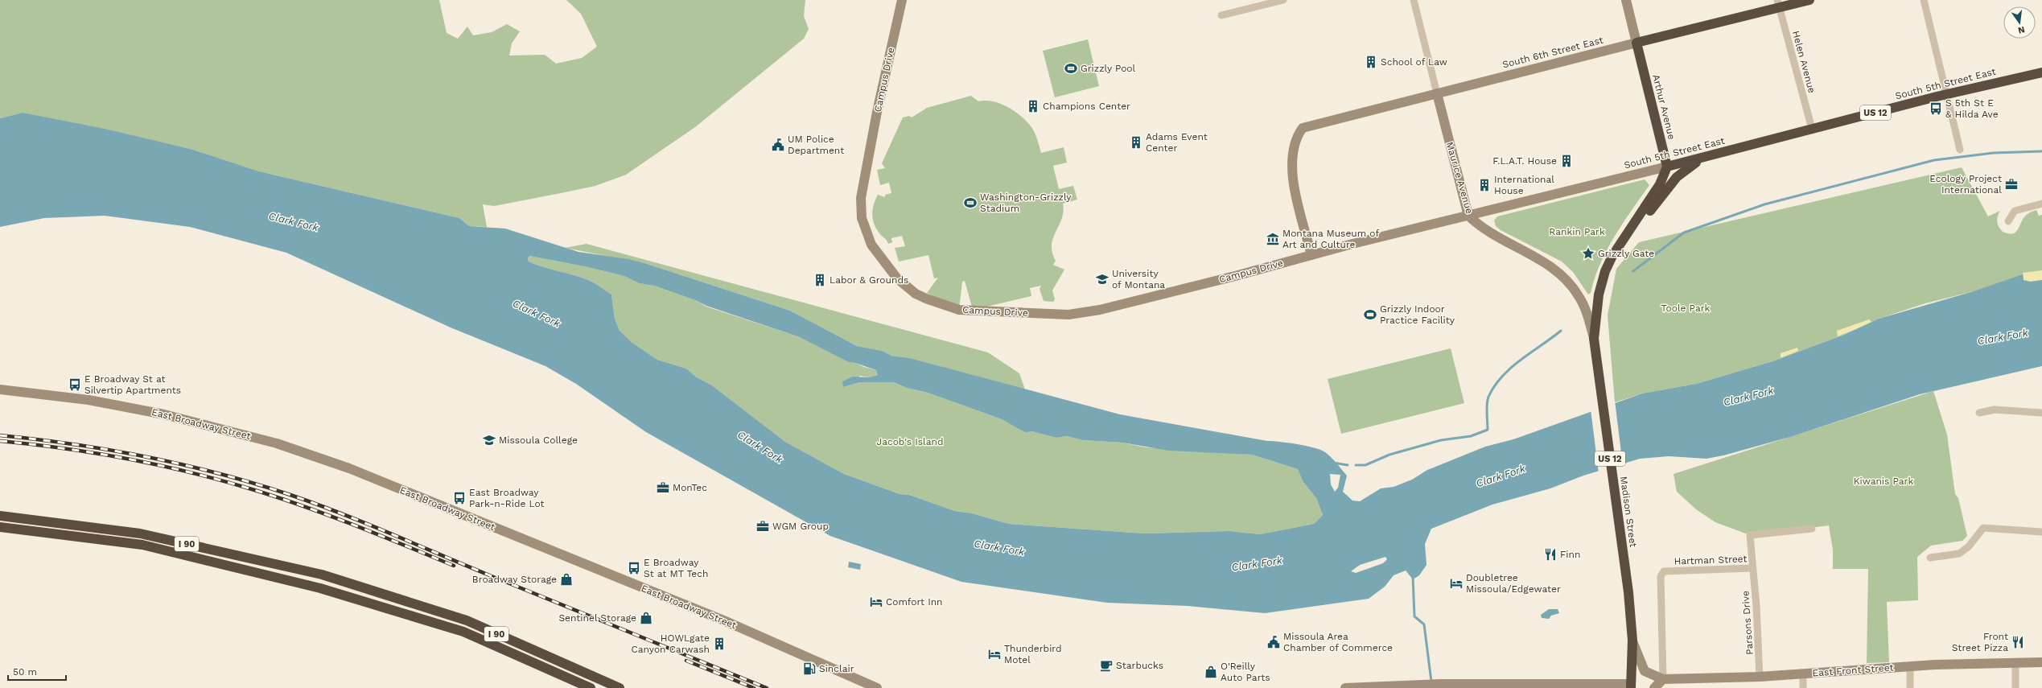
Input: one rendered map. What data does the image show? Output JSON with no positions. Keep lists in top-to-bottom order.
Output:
{
  "streets": {
    "highway": [
      "South 6th Street East",
      "South 5th Street East",
      "Arthur Avenue",
      "US 12",
      "Madison Street",
      "I 90"
    ],
    "street": [
      "Helen Avenue",
      "Campus Drive",
      "Maurice Avenue",
      "East Broadway Street",
      "Hartman Street",
      "Parsons Drive",
      "East Front Street"
    ]
  },
  "crossings": [
    ["South 6th Street East", "Helen Avenue"],
    ["South 6th Street East", "Campus Drive"],
    ["South 6th Street East", "South 5th Street East"],
    ["South 6th Street East", "Arthur Avenue"],
    ["South 6th Street East", "Maurice Avenue"],
    ["Helen Avenue", "South 5th Street East"],
    ["Campus Drive", "South 5th Street East"],
    ["South 5th Street East", "Arthur Avenue"],
    ["South 5th Street East", "US 12"],
    ["South 5th Street East", "Maurice Avenue"],
    ["Arthur Avenue", "US 12"],
    ["US 12", "Maurice Avenue"],
    ["US 12", "Madison Street"],
    ["Maurice Avenue", "Madison Street"],
    ["Hartman Street", "Parsons Drive"],
    ["Hartman Street", "East Front Street"],
    ["Parsons Drive", "East Front Street"]
  ],
  "water": ["Clark Fork"],
  "parks": [
    "Rankin Park",
    "Toole Park",
    "Jacob's Island",
    "Kiwanis Park"
  ],
  "places": {
    "building": [
      "School of Law",
      "Champions Center",
      "Adams Event Center",
      "F.L.A.T. House",
      "International House",
      "Labor & Grounds",
      "HOWLgate Canyon Carwash"
    ],
    "sports": ["Grizzly Pool", "Washington-Grizzly Stadium", "Grizzly Indoor Practice Facility"],
    "bus stop": [
      "S 5th St E & Hilda Ave",
      "E Broadway St at Silvertip Apartments",
      "East Broadway Park-n-Ride Lot",
      "E Broadway St at MT Tech"
    ],
    "public building": ["UM Police Department", "Missoula Area Chamber of Commerce"],
    "office": ["Ecology Project International", "MonTec", "WGM Group"],
    "museum": ["Montana Museum of Art and Culture"],
    "place": ["Grizzly Gate"],
    "school or university": ["University of Montana", "Missoula College"],
    "restaurant": ["Finn", "Front Street Pizza"],
    "shop": ["Broadway Storage", "Sentinel Storage", "O'Reilly Auto Parts"],
    "hotel": ["Doubletree Missoula/Edgewater", "Comfort Inn", "Thunderbird Motel"],
    "cafe": ["Starbucks"],
    "fuel station": ["Sinclair"]
  },
  "scale_bar": "50 m",
  "north": "bottom"
}
